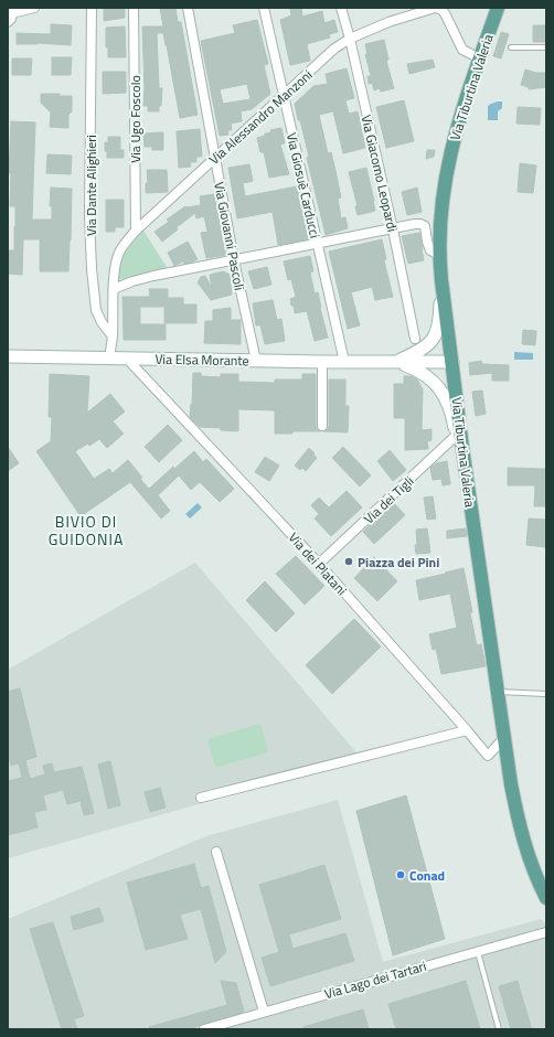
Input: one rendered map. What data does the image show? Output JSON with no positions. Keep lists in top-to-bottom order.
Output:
{
  "streets": {
    "main road": ["Via Tiburtina Valeria"],
    "street": [
      "Via Alessandro Manzoni",
      "Via Ugo Foscolo",
      "Via Giacomo Leopardi",
      "Via Dante Alighieri",
      "Via Giosuè Carducci",
      "Via Giovanni Pascoli",
      "Via Elsa Morante",
      "Via dei Tigli",
      "Via dei Platani",
      "Via Lago dei Tartari"
    ]
  },
  "crossings": [
    ["Via Tiburtina Valeria", "Via Alessandro Manzoni"],
    ["Via Tiburtina Valeria", "Via Elsa Morante"],
    ["Via Tiburtina Valeria", "Via dei Platani"],
    ["Via Alessandro Manzoni", "Via Ugo Foscolo"],
    ["Via Alessandro Manzoni", "Via Giacomo Leopardi"],
    ["Via Alessandro Manzoni", "Via Dante Alighieri"],
    ["Via Alessandro Manzoni", "Via Giosuè Carducci"],
    ["Via Alessandro Manzoni", "Via Giovanni Pascoli"],
    ["Via Giosuè Carducci", "Via Elsa Morante"],
    ["Via Giovanni Pascoli", "Via Elsa Morante"],
    ["Via Elsa Morante", "Via dei Tigli"],
    ["Via Elsa Morante", "Via dei Platani"],
    ["Via dei Tigli", "Via dei Platani"]
  ],
  "districts": ["BIVIO DI GUIDONIA"],
  "places": ["Piazza dei Pini", "Conad"]
}
